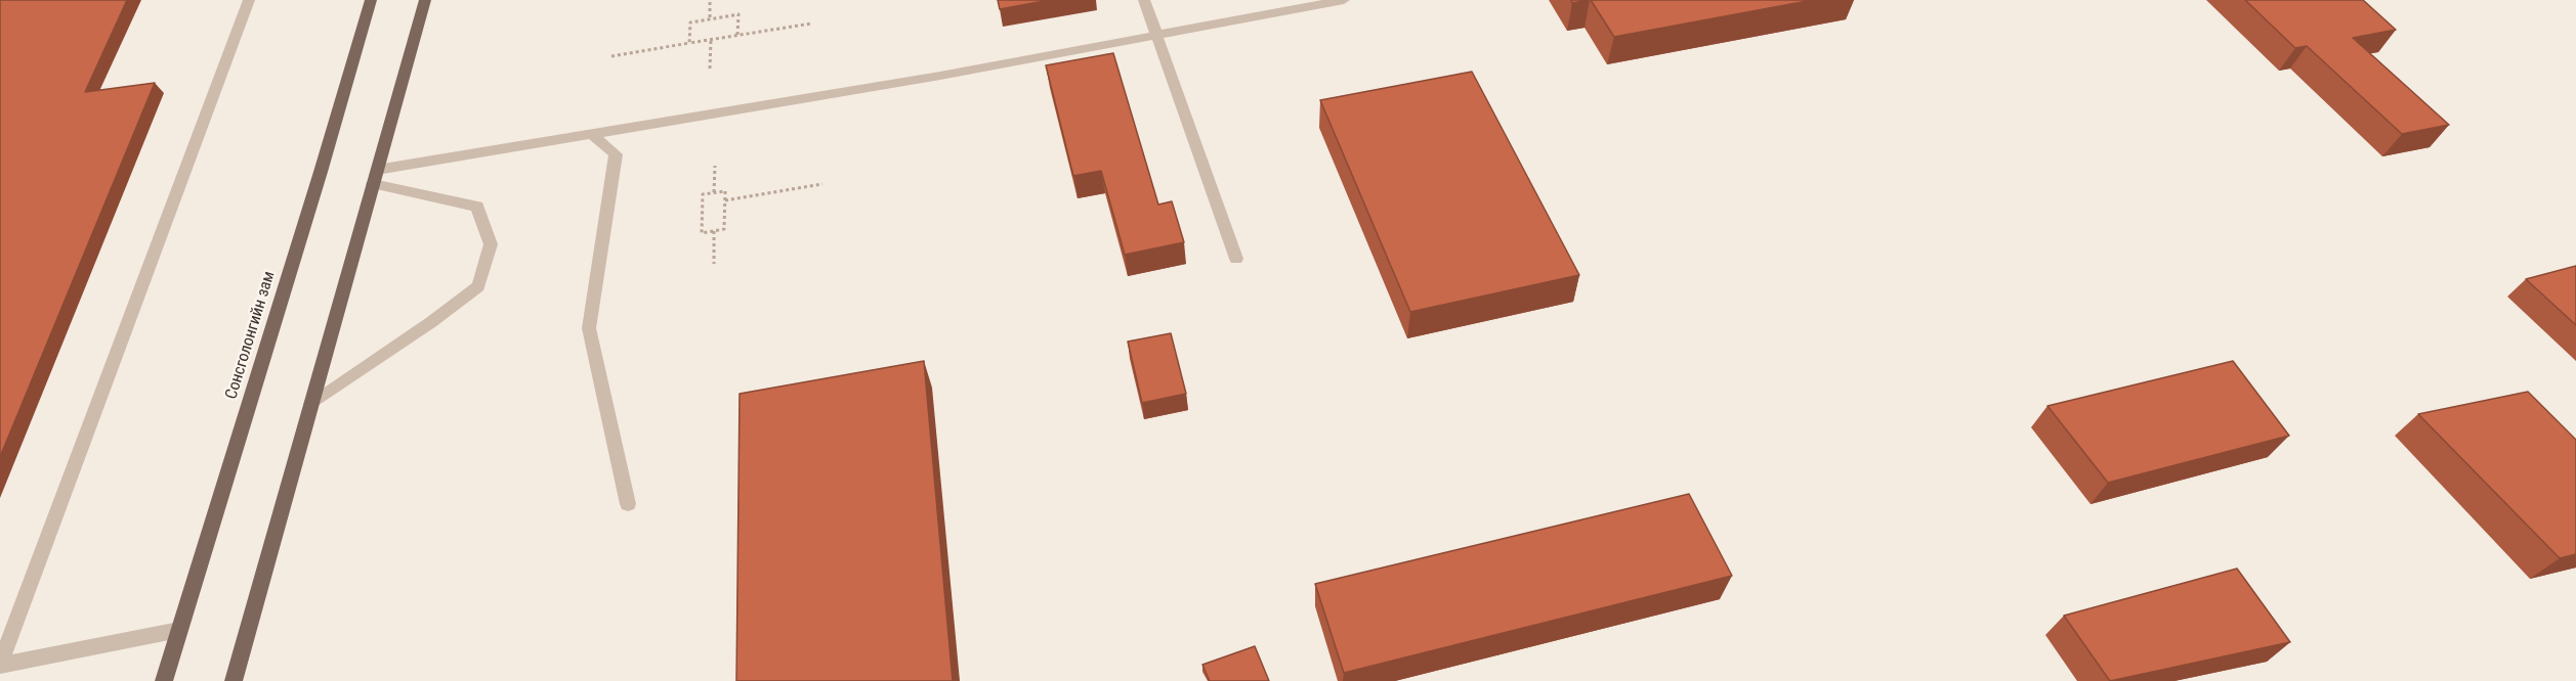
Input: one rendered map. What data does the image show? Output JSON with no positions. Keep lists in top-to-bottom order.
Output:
{
  "streets": {
    "main road": ["Сонсголонгийн зам"]
  }
}
